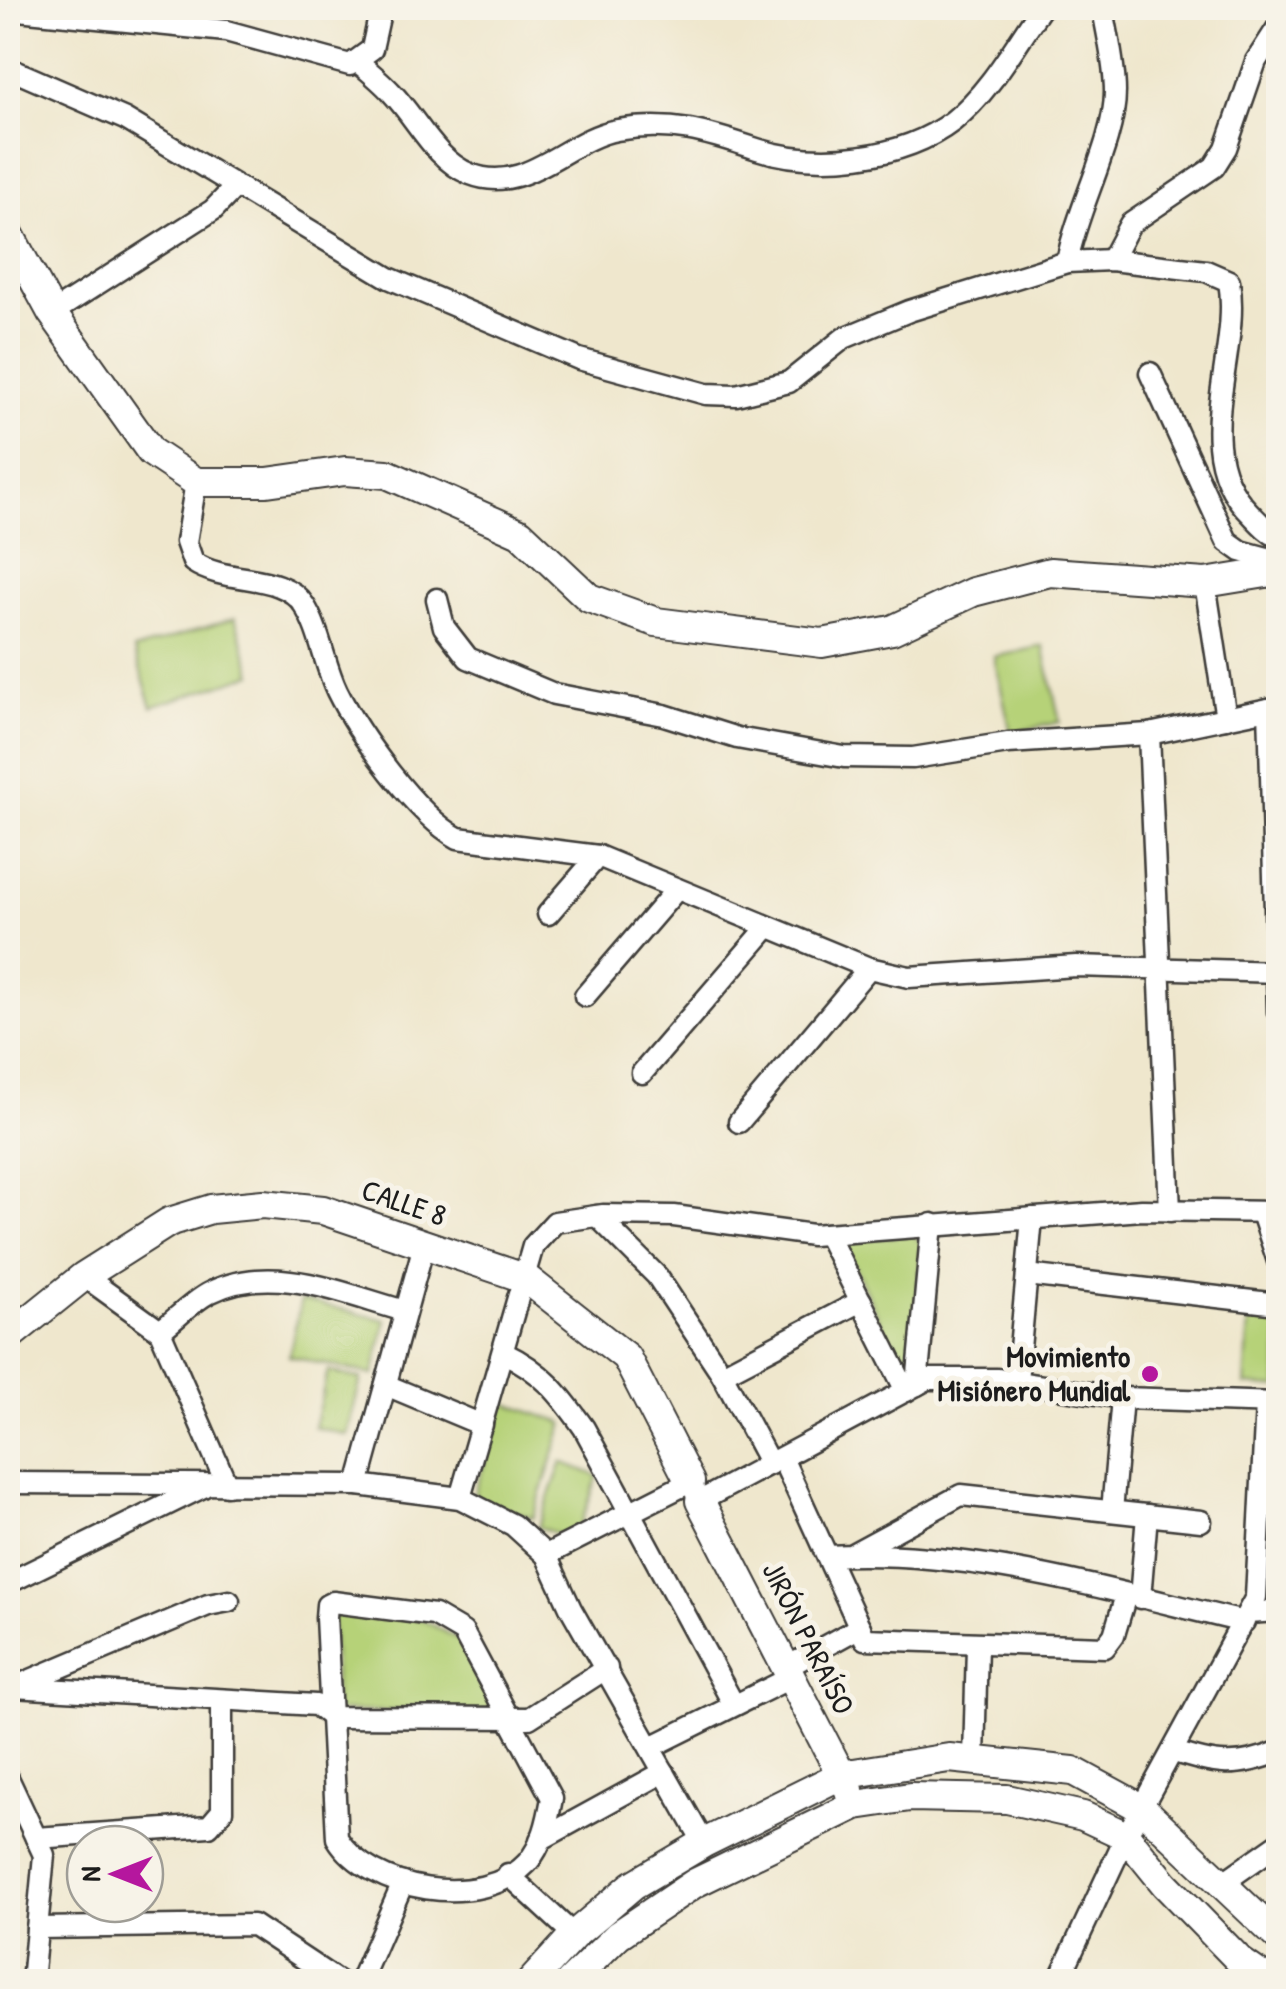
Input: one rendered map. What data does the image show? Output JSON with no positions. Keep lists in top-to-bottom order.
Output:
{
  "streets": {
    "street": ["CALLE 8", "JIRÓN PARAÍSO"]
  },
  "crossings": [
    ["CALLE 8", "JIRÓN PARAÍSO"]
  ],
  "places": ["Movimiento Misiónero Mundial"],
  "north": "left"
}
